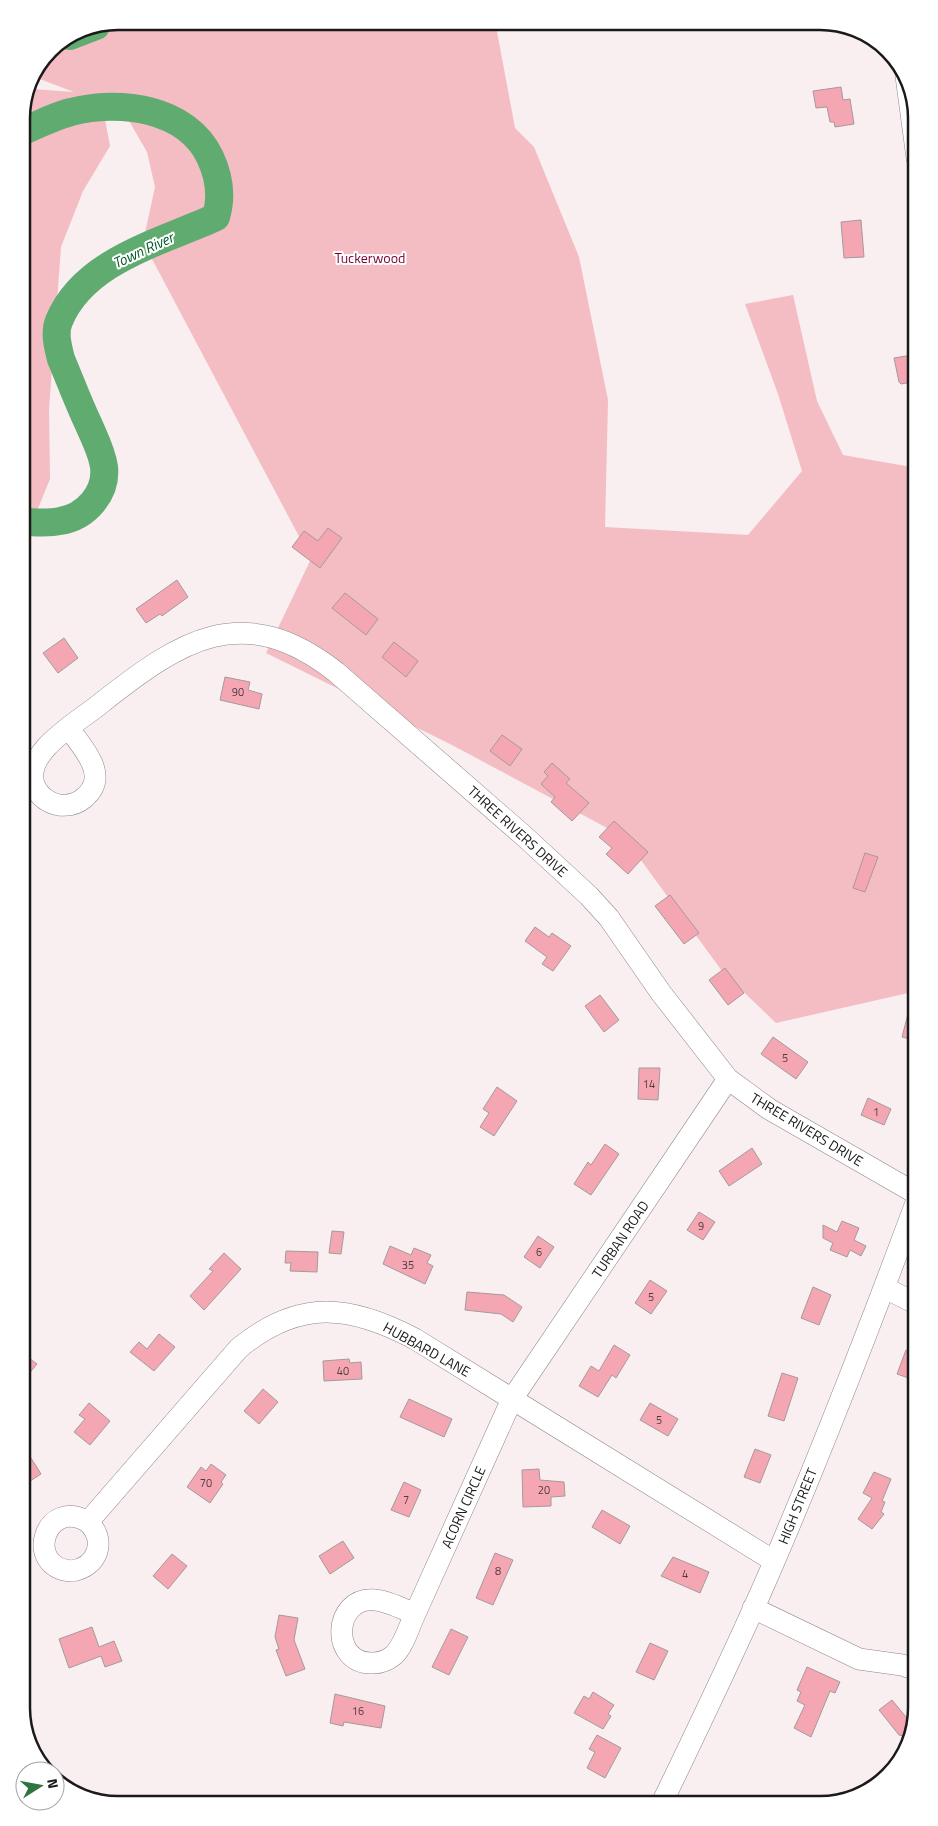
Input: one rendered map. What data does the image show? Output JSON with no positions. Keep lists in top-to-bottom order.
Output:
{
  "streets": {
    "street": [
      "THREE RIVERS DRIVE",
      "TURBAN ROAD",
      "HUBBARD LANE",
      "HIGH STREET",
      "ACORN CIRCLE"
    ]
  },
  "crossings": [
    ["THREE RIVERS DRIVE", "TURBAN ROAD"],
    ["TURBAN ROAD", "HUBBARD LANE"],
    ["TURBAN ROAD", "ACORN CIRCLE"],
    ["HUBBARD LANE", "HIGH STREET"],
    ["HUBBARD LANE", "ACORN CIRCLE"]
  ],
  "water": ["Town River"],
  "parks": ["Tuckerwood"],
  "house_numbers": [
    "90",
    "5",
    "14",
    "1",
    "9",
    "6",
    "35",
    "5",
    "40",
    "5",
    "70",
    "20",
    "7",
    "8",
    "4",
    "16"
  ],
  "north": "right"
}
